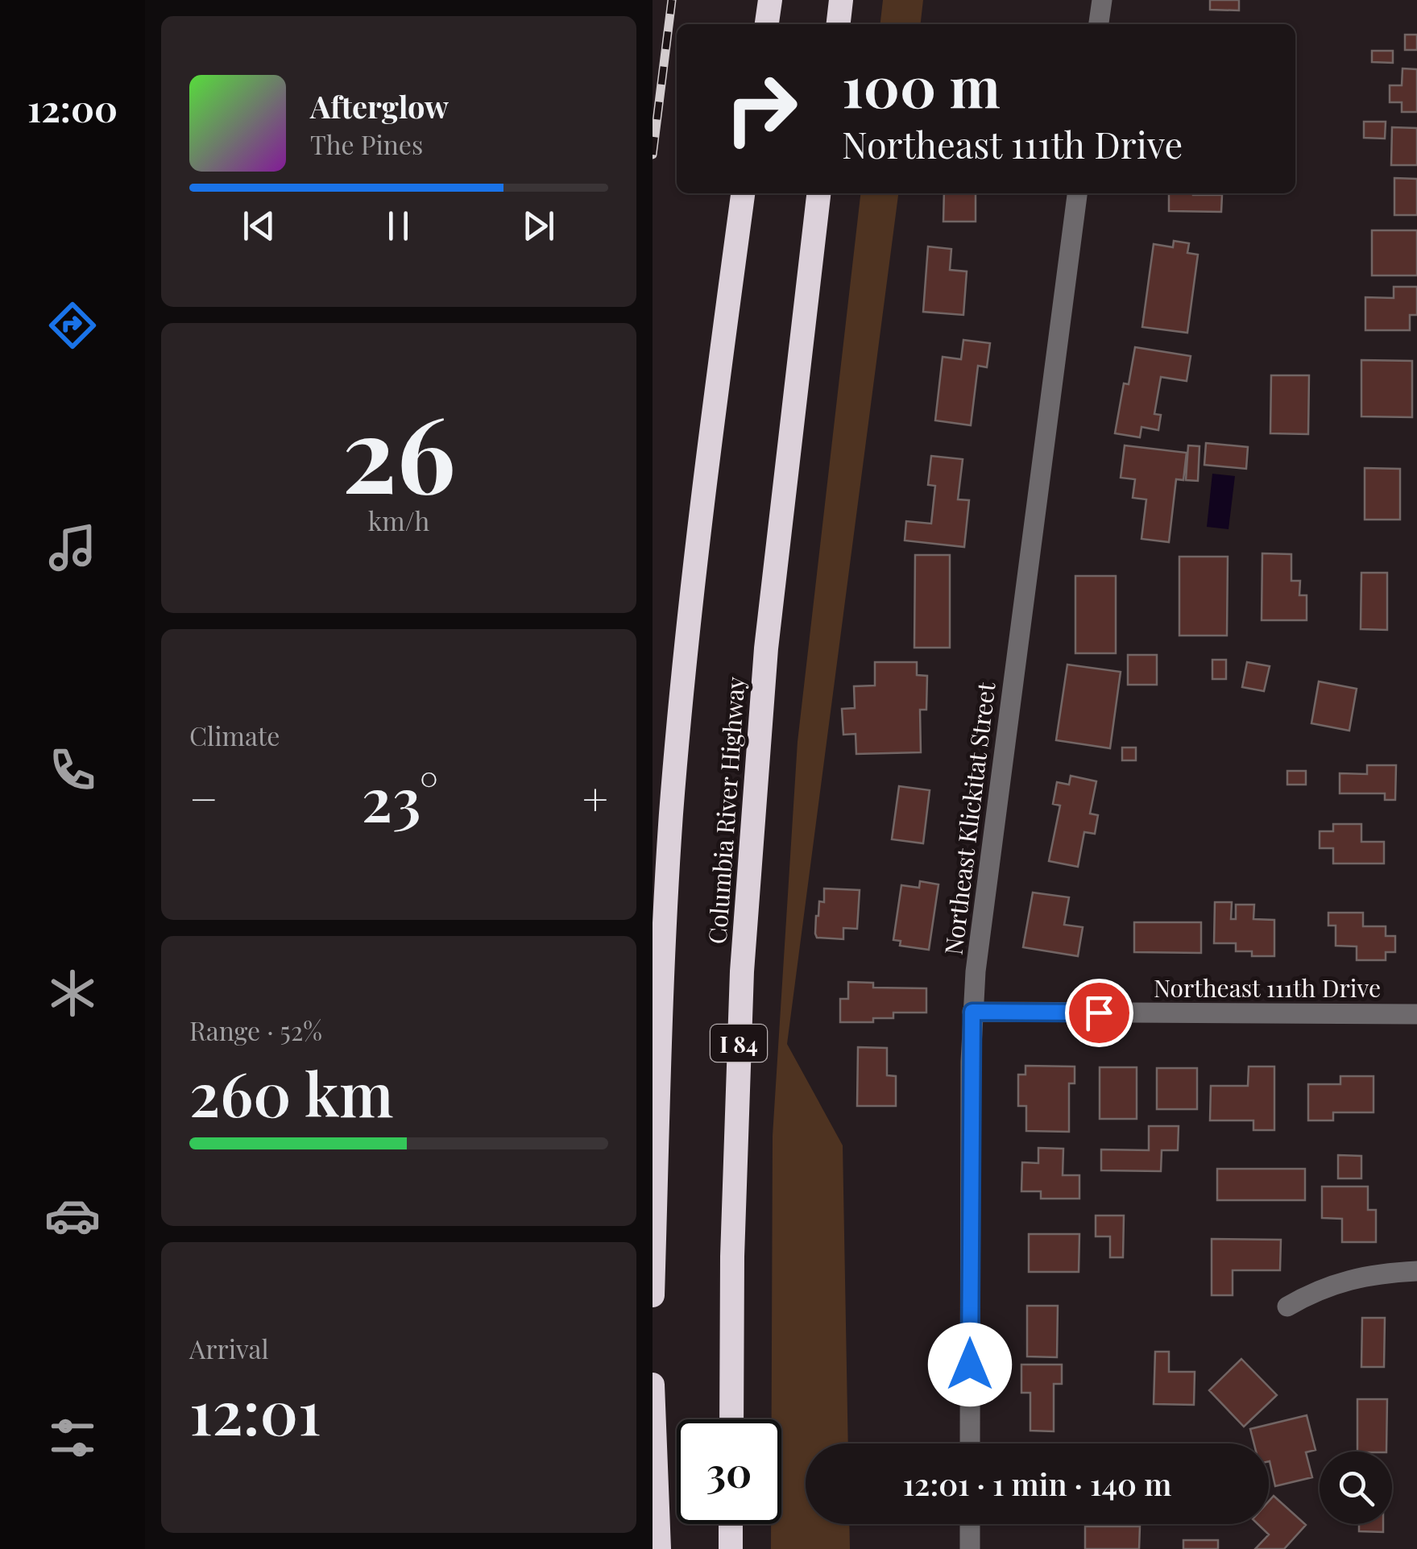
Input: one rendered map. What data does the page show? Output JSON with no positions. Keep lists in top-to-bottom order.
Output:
{
  "streets": {
    "highway": ["Columbia River Highway", "I 84"],
    "street": ["Northeast Klickitat Street", "Northeast 111th Drive"]
  },
  "crossings": [
    ["Northeast Klickitat Street", "Northeast 111th Drive"]
  ],
  "page": {
    "tabs": "12:00",
    "turn": ["100 m", "Northeast 111th Drive"],
    "song": ["Afterglow", "The Pines"],
    "tile": [
      ["26", "km/h"],
      "Climate",
      ["Range · 52%", "260 km"],
      ["Arrival", "12:01"]
    ],
    "heat": ["−", "23°", "+"],
    "limit": "30",
    "trip": "12:01 · 1 min · 140 m"
  }
}
